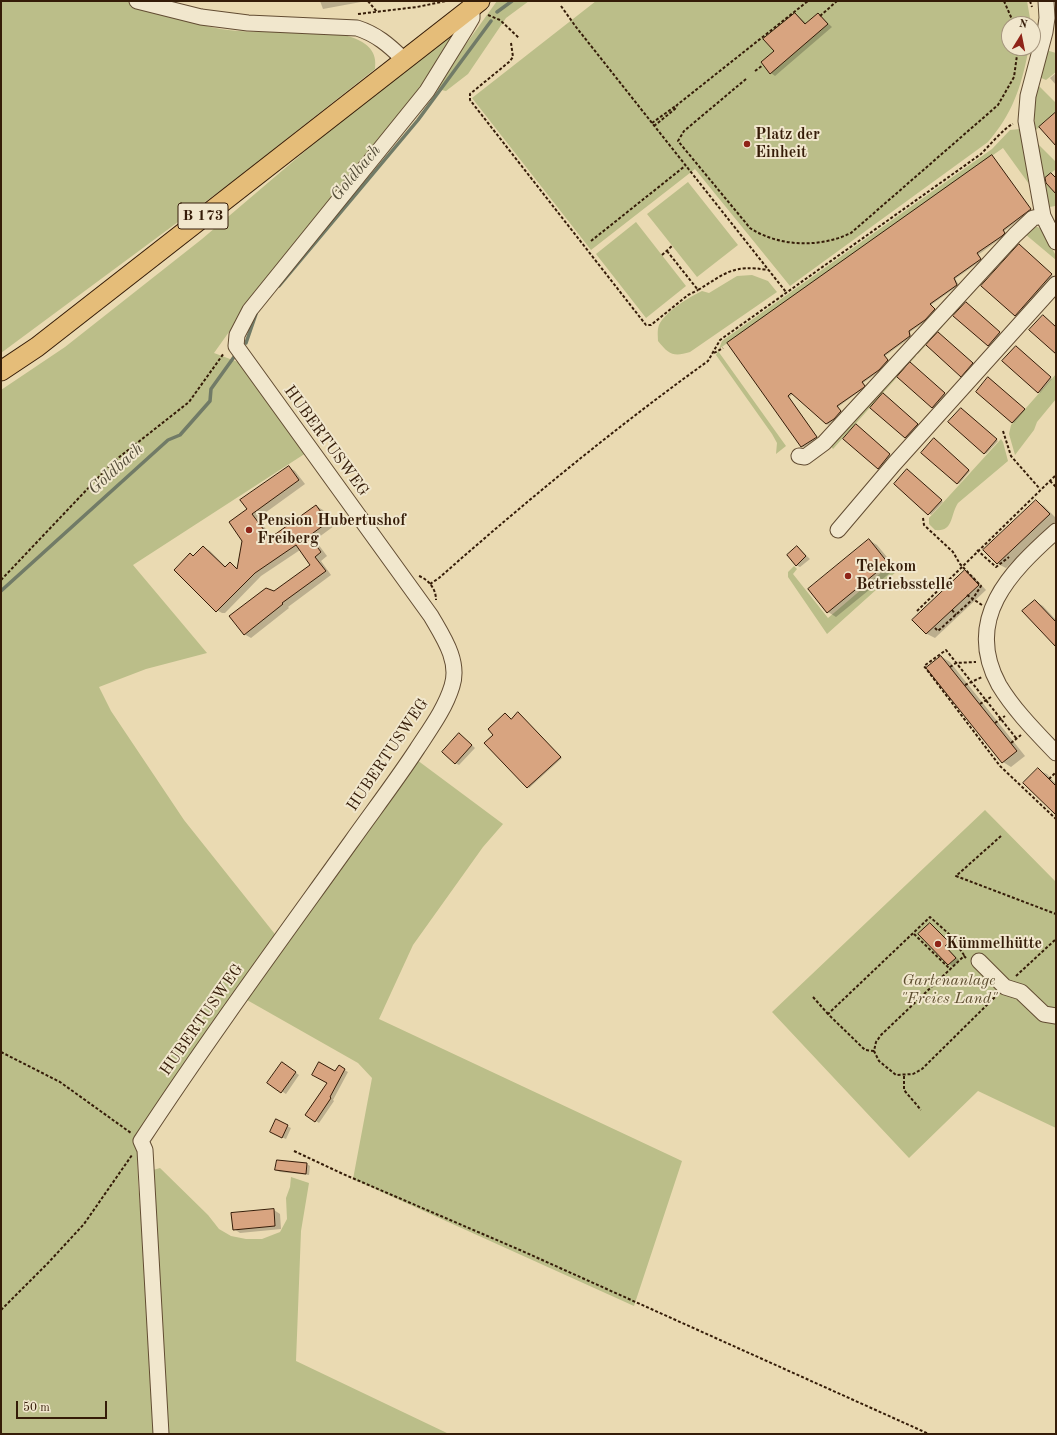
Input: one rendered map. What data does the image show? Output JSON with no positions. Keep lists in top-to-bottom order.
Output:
{
  "streets": {
    "main road": ["B 173"],
    "street": ["HUBERTUSWEG"]
  },
  "water": ["Goldbach"],
  "parks": ["Gartenanlage \"Freies Land\""],
  "places": [
    "Platz der Einheit",
    "Pension Hubertushof Freiberg",
    "Telekom Betriebsstelle",
    "Kümmelhütte"
  ],
  "scale_bar": "50 m",
  "north": "top"
}
